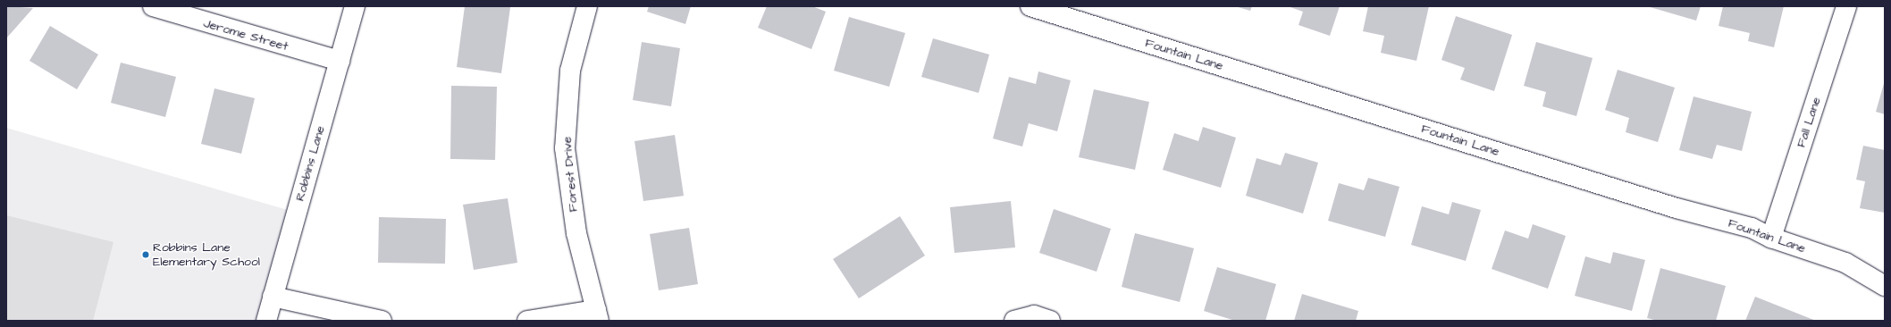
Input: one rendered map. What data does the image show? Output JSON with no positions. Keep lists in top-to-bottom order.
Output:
{
  "streets": {
    "street": [
      "Jerome Street",
      "Fountain Lane",
      "Fall Lane",
      "Robbins Lane",
      "Forest Drive"
    ]
  },
  "crossings": [
    ["Jerome Street", "Robbins Lane"],
    ["Fountain Lane", "Fall Lane"]
  ],
  "places": ["Robbins Lane Elementary School"]
}
